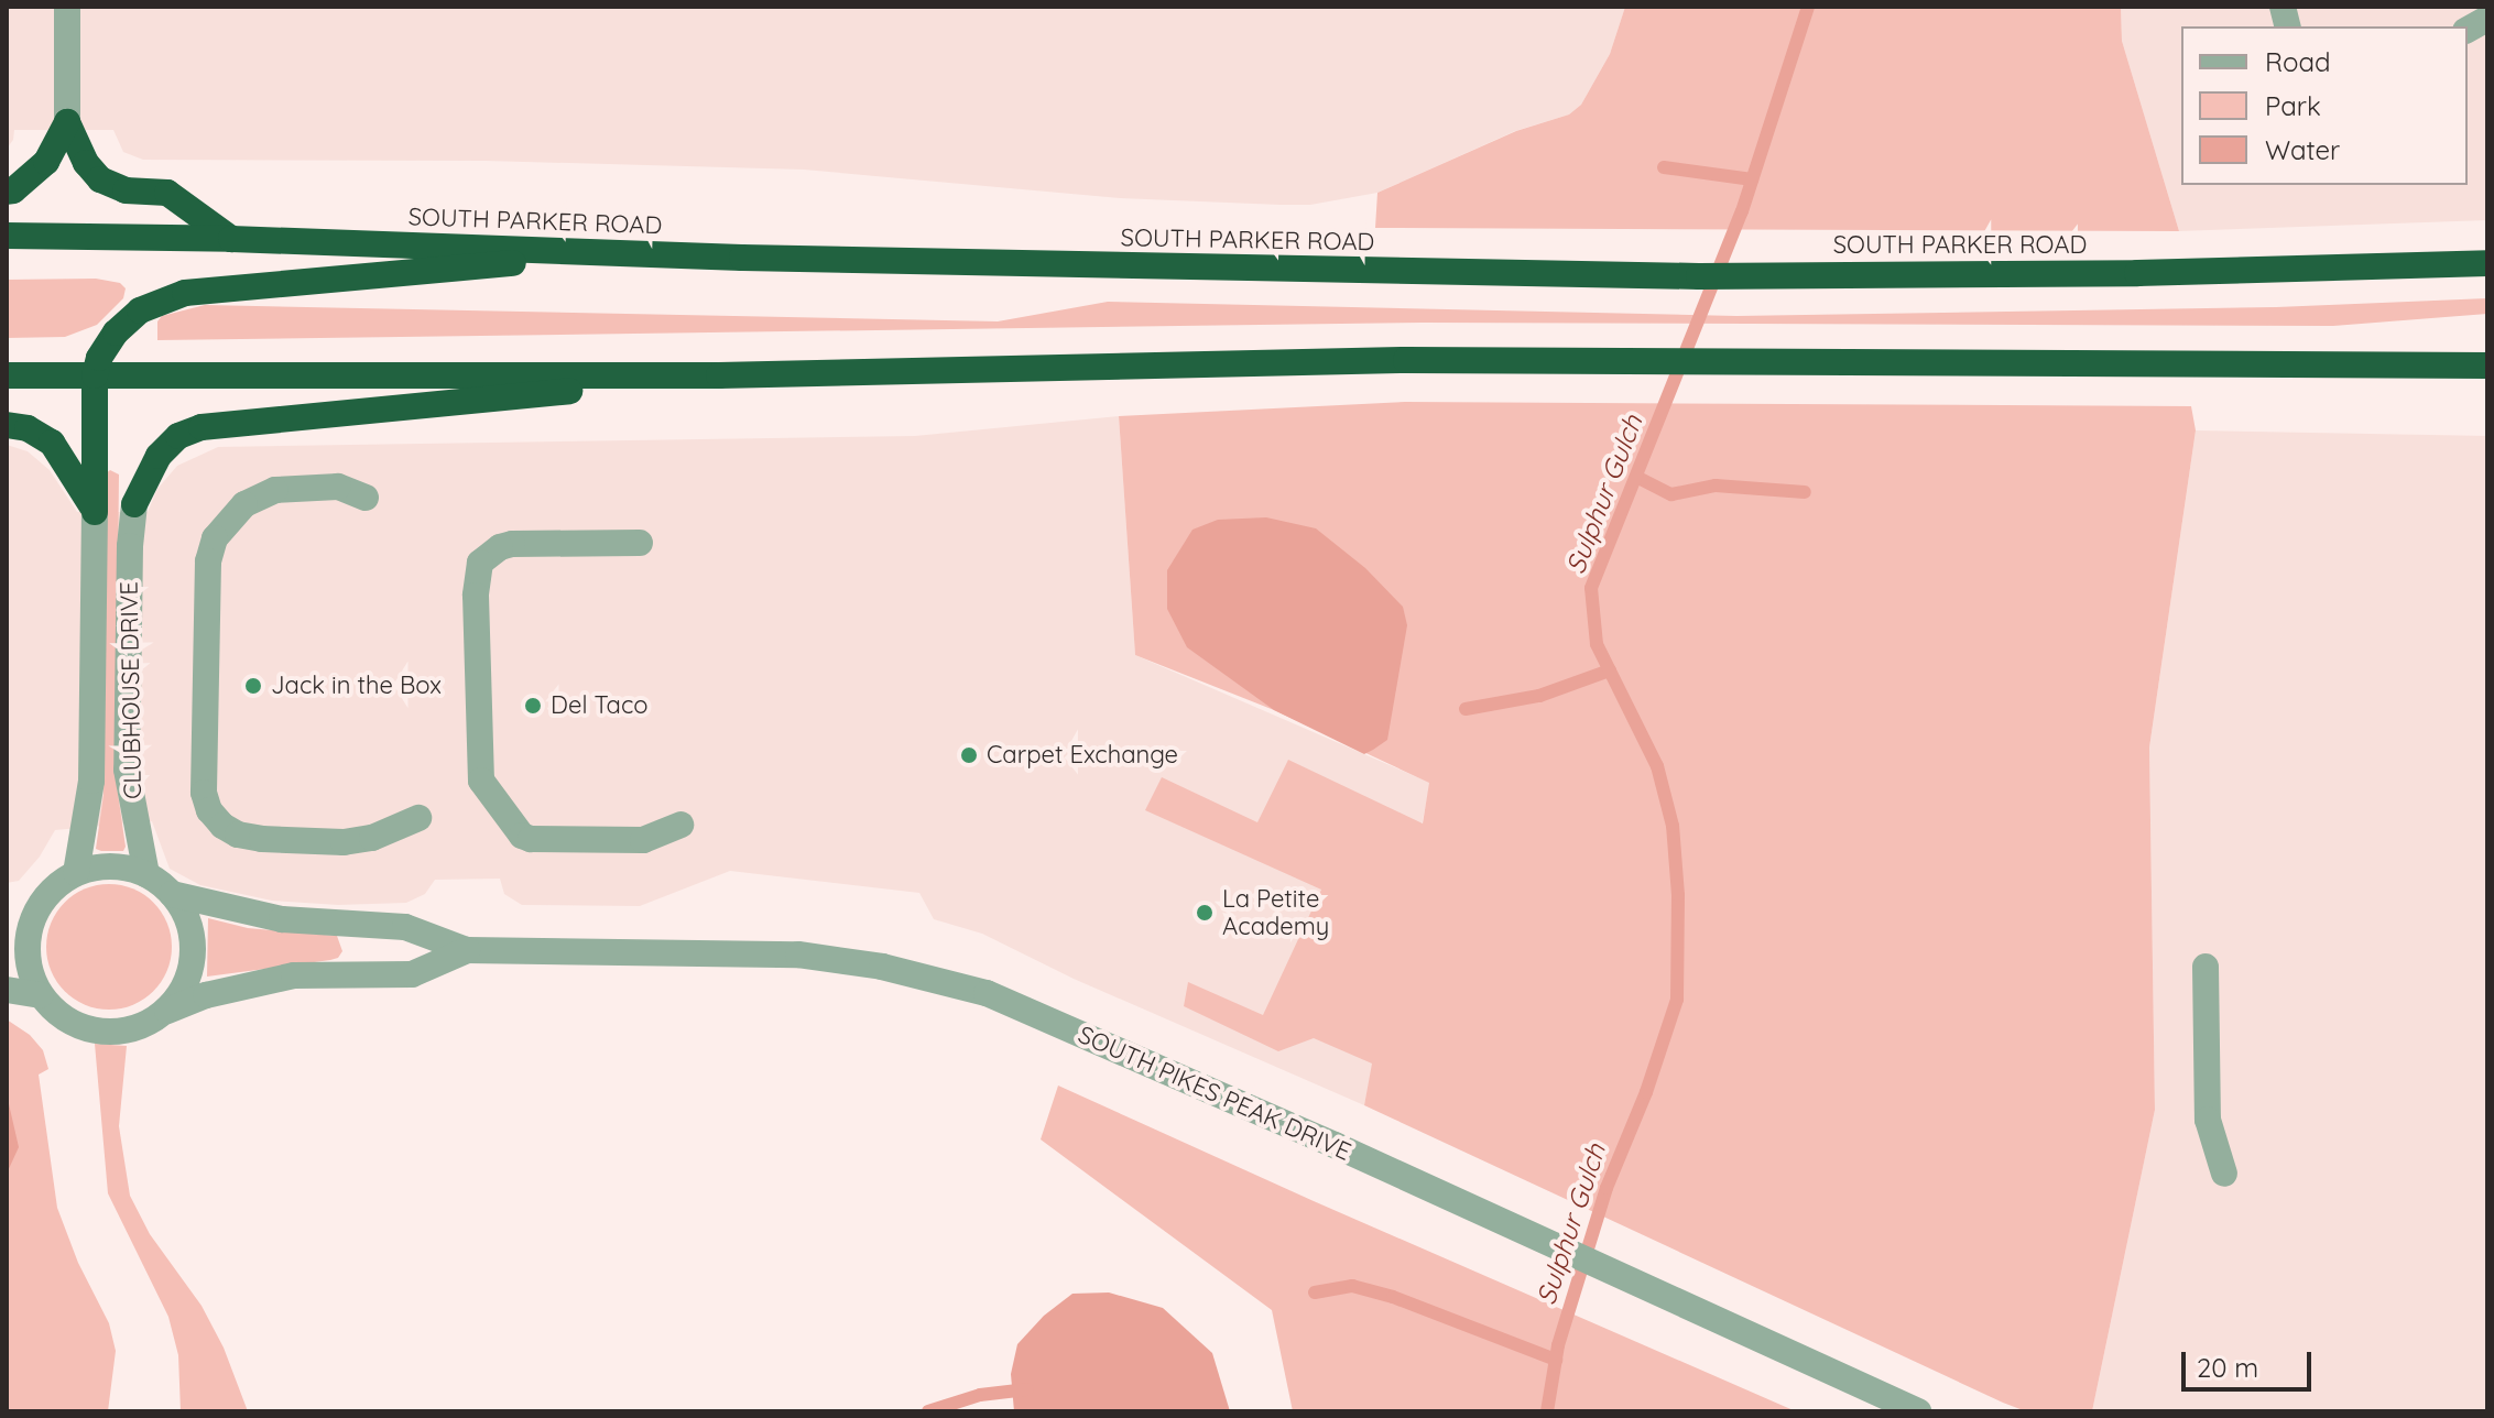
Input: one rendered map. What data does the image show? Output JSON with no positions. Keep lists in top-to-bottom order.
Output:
{
  "streets": {
    "highway": ["SOUTH PARKER ROAD"],
    "street": ["CLUBHOUSE DRIVE", "SOUTH PIKES PEAK DRIVE"]
  },
  "crossings": [
    ["CLUBHOUSE DRIVE", "SOUTH PIKES PEAK DRIVE"]
  ],
  "water": ["Sulphur Gulch"],
  "places": [
    "Jack in the Box",
    "Del Taco",
    "Carpet Exchange",
    "La Petite Academy"
  ],
  "legend": ["Road", "Park", "Water"],
  "scale_bar": "20 m"
}
